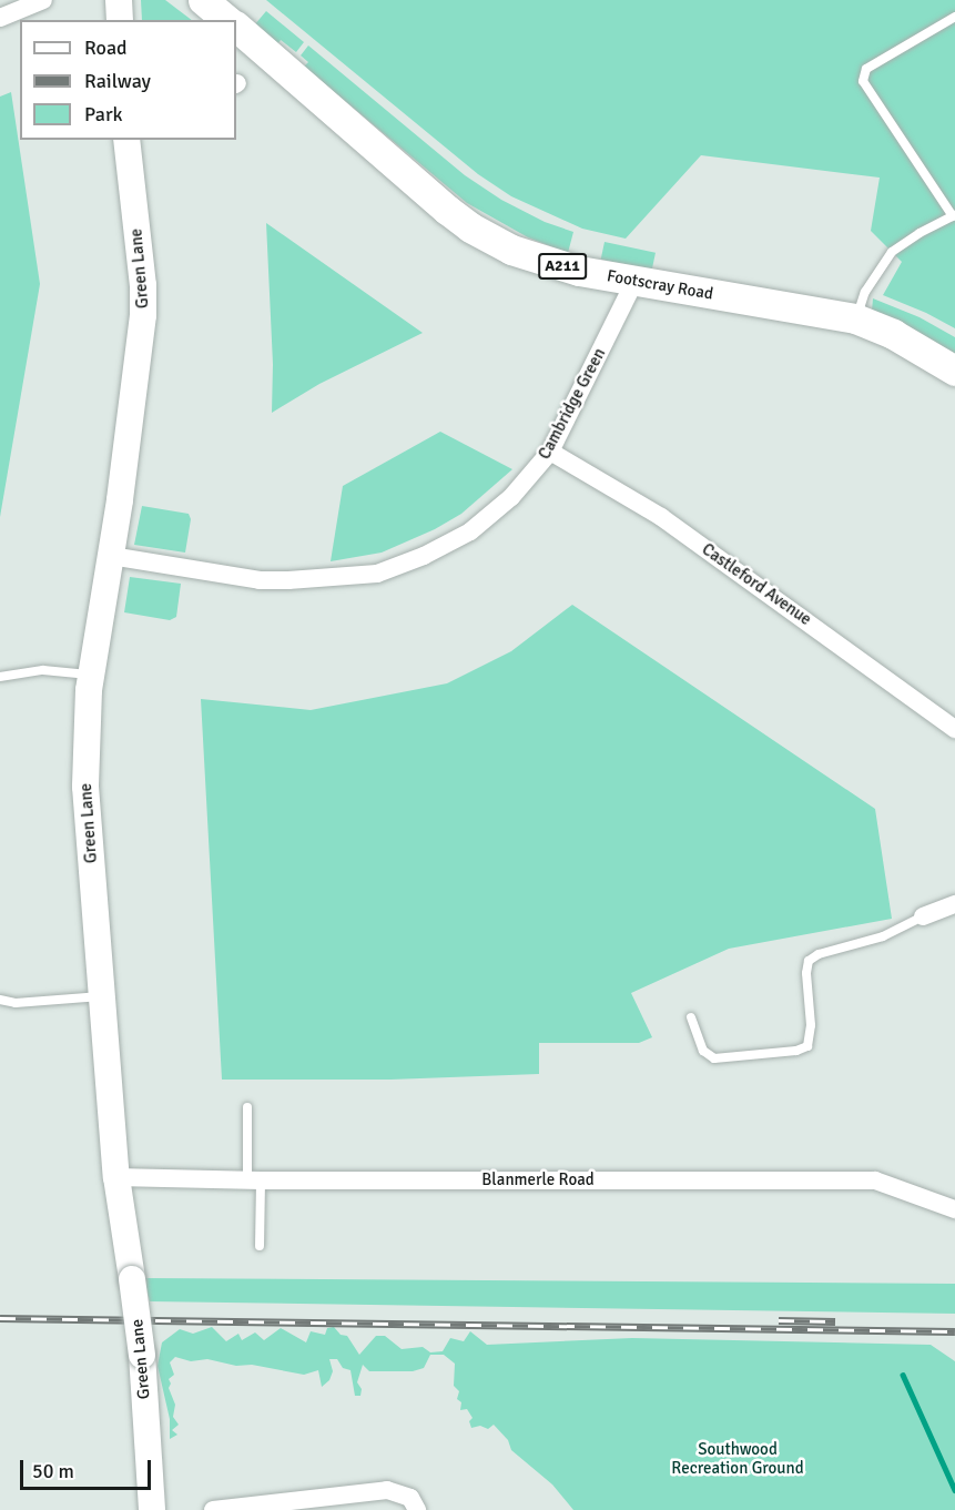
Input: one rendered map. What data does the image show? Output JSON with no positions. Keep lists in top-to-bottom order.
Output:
{
  "streets": {
    "main road": ["A211", "Green Lane", "Footscray Road"],
    "street": ["Cambridge Green", "Castleford Avenue", "Blanmerle Road"]
  },
  "crossings": [
    ["Green Lane", "Cambridge Green"],
    ["Green Lane", "Blanmerle Road"],
    ["Footscray Road", "Cambridge Green"],
    ["Cambridge Green", "Castleford Avenue"]
  ],
  "parks": ["Southwood Recreation Ground"],
  "legend": ["Road", "Railway", "Park"],
  "scale_bar": "50 m"
}
